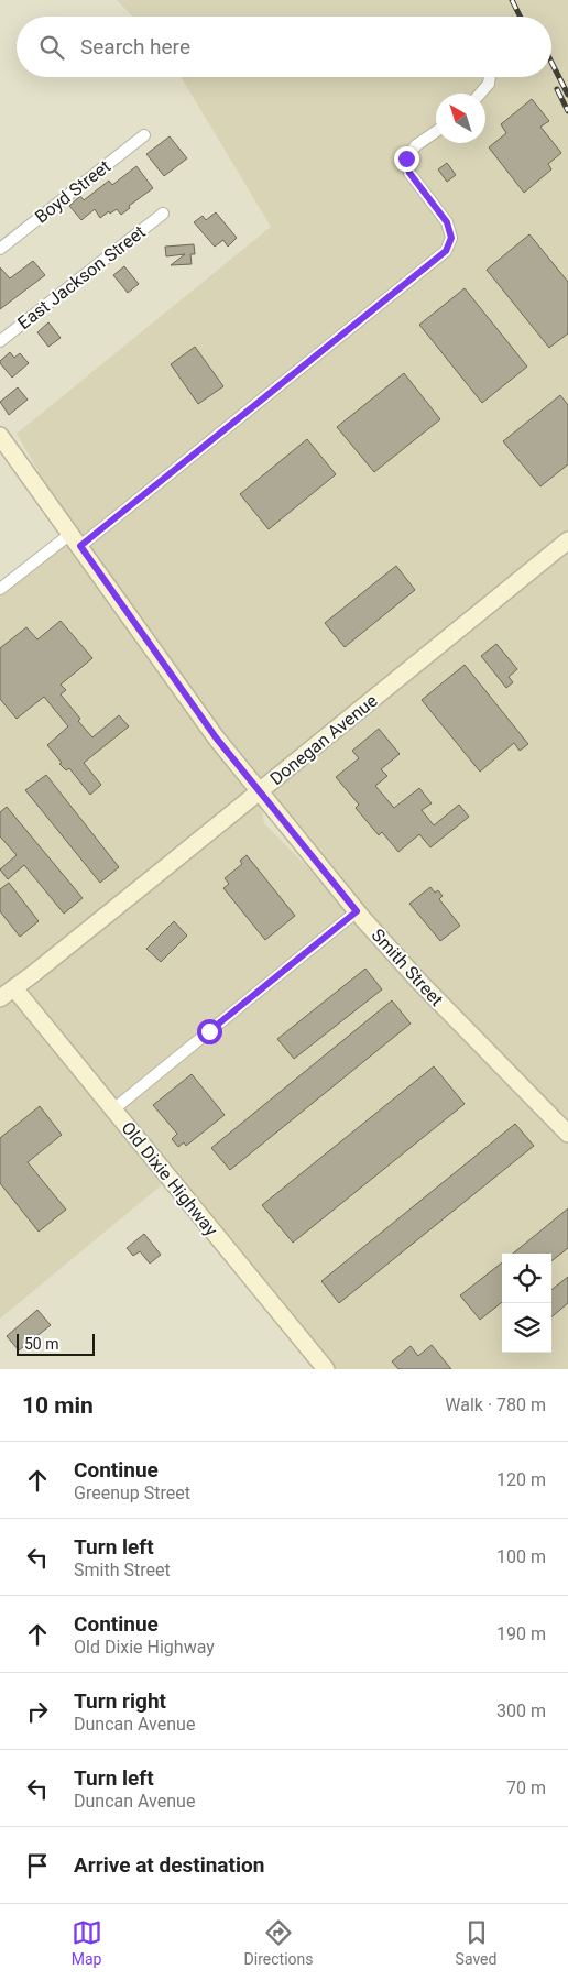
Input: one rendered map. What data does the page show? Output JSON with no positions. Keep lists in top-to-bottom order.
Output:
{
  "streets": {
    "street": [
      "Boyd Street",
      "East Jackson Street",
      "Donegan Avenue",
      "Smith Street",
      "Old Dixie Highway"
    ]
  },
  "crossings": [
    ["Donegan Avenue", "Smith Street"],
    ["Donegan Avenue", "Old Dixie Highway"]
  ],
  "scale_bar": "50 m",
  "north": "top left",
  "page": {
    "search": "Search here",
    "scale": "50 m",
    "heading": ["10 min", "Walk · 780 m"],
    "list": [
      ["Continue", "Greenup Street", "120 m"],
      ["Turn left", "Smith Street", "100 m"],
      ["Continue", "Old Dixie Highway", "190 m"],
      ["Turn right", "Duncan Avenue", "300 m"],
      ["Turn left", "Duncan Avenue", "70 m"],
      "Arrive at destination"
    ],
    "nav": ["Map", "Directions", "Saved"]
  }
}
